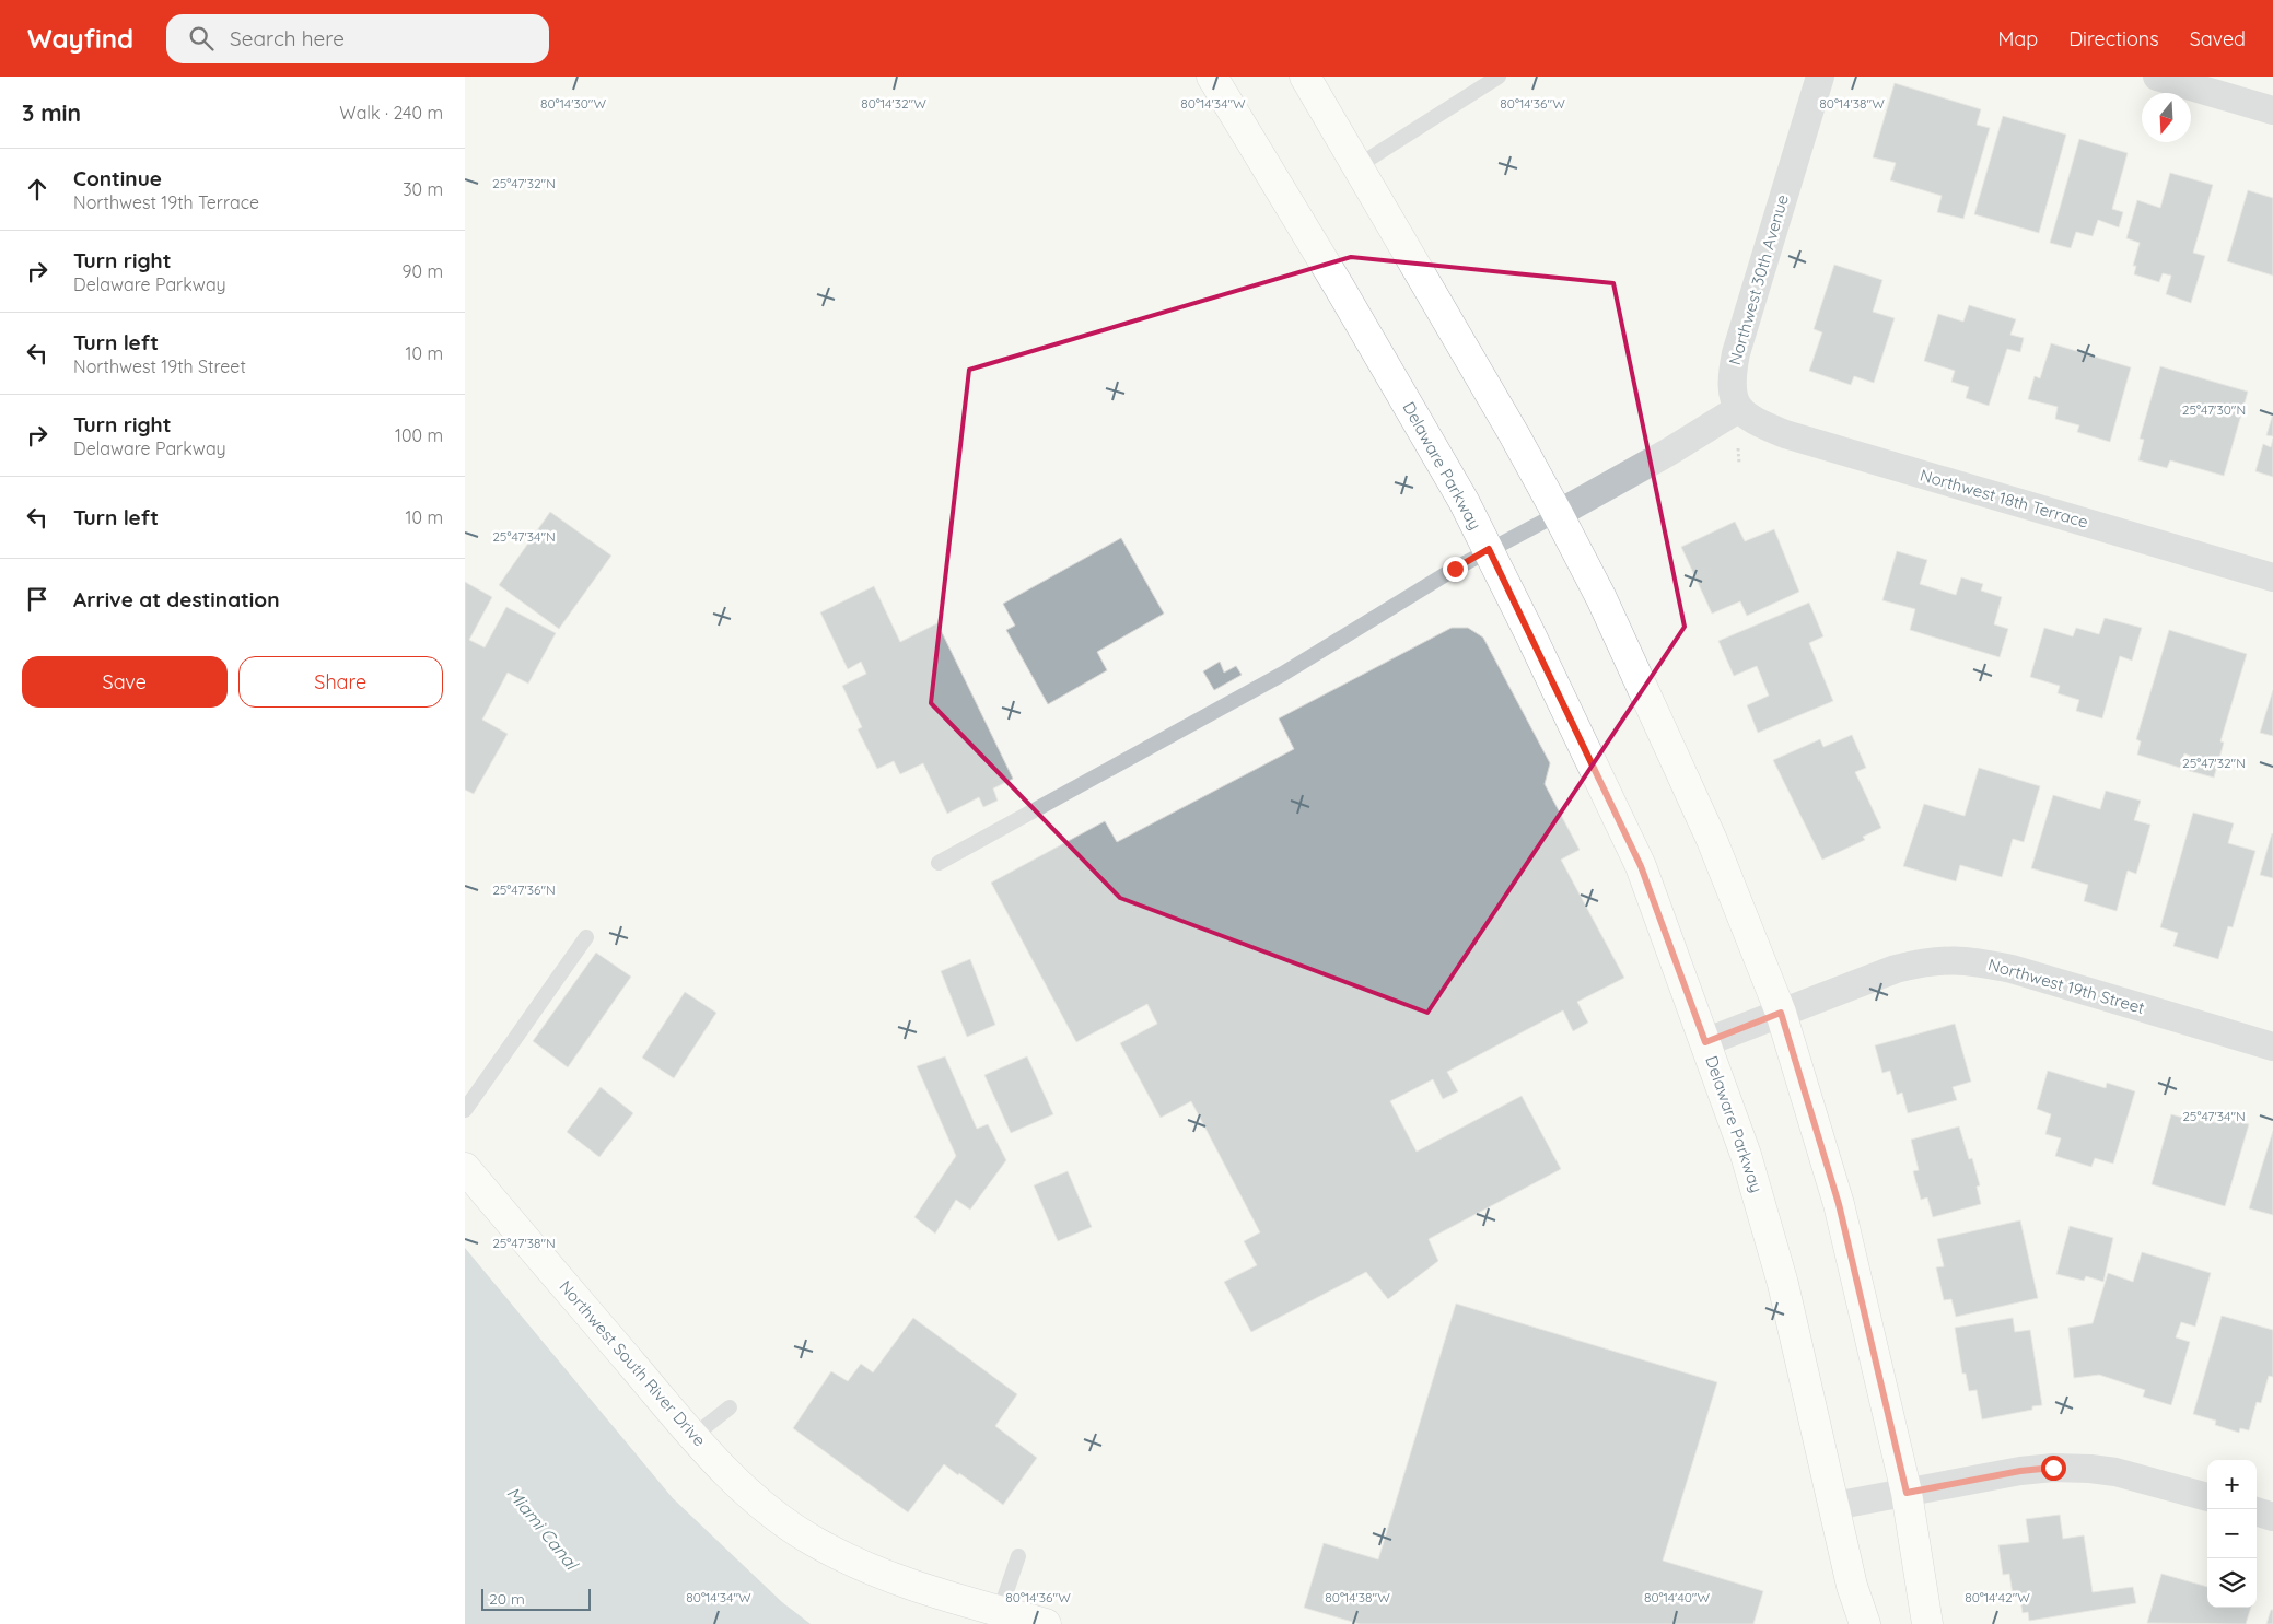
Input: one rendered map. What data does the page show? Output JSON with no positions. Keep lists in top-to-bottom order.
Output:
{
  "streets": {
    "street": [
      "Northwest 30th Avenue",
      "Delaware Parkway",
      "Northwest 18th Terrace",
      "Northwest 19th Street",
      "Northwest South River Drive"
    ]
  },
  "crossings": [
    ["Northwest 30th Avenue", "Northwest 18th Terrace"],
    ["Delaware Parkway", "Northwest 19th Street"]
  ],
  "water": ["Miami Canal"],
  "scale_bar": "20 m",
  "north": "bottom",
  "page": {
    "header": "Wayfind",
    "search": "Search here",
    "nav": ["Map", "Directions", "Saved"],
    "heading": ["3 min", "Walk · 240 m"],
    "list": [
      ["Continue", "Northwest 19th Terrace", "30 m"],
      ["Turn right", "Delaware Parkway", "90 m"],
      ["Turn left", "Northwest 19th Street", "10 m"],
      ["Turn right", "Delaware Parkway", "100 m"],
      ["Turn left", "10 m"],
      "Arrive at destination"
    ],
    "buttons": ["Save", "Share"],
    "map_buttons": ["+", "−"],
    "scale": "20 m"
  },
  "coordinates": [
    "80°14'30\"W",
    "80°14'32\"W",
    "80°14'34\"W",
    "80°14'36\"W",
    "80°14'38\"W",
    "25°47'32\"N",
    "25°47'30\"N",
    "25°47'34\"N",
    "25°47'36\"N",
    "25°47'38\"N",
    "80°14'40\"W",
    "80°14'42\"W"
  ]
}
